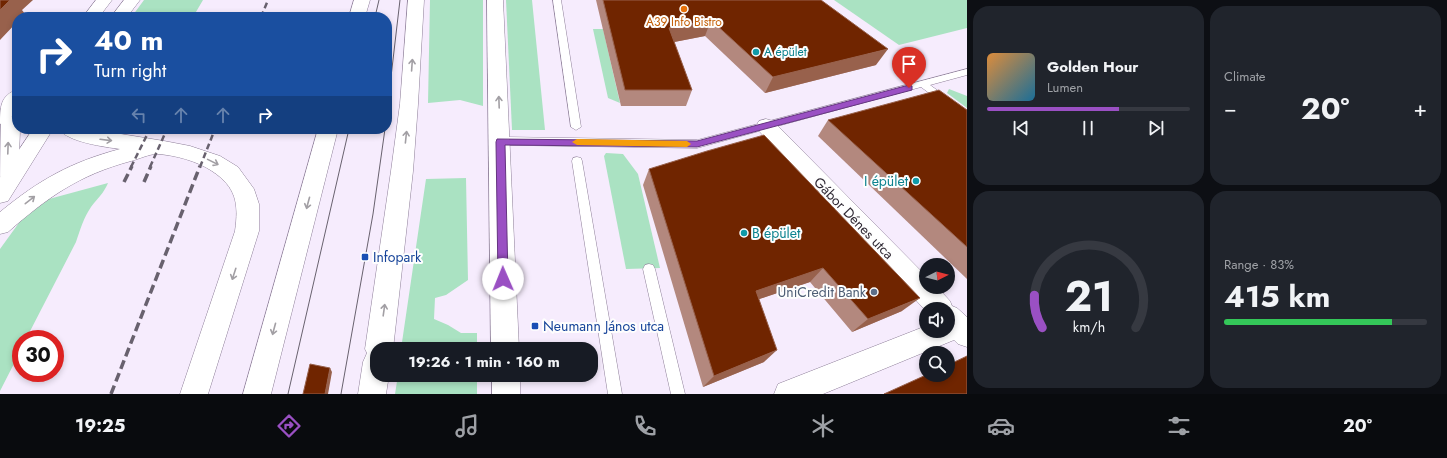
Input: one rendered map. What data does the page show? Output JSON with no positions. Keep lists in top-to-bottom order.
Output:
{
  "streets": {
    "main road": ["Gábor Dénes utca"]
  },
  "places": {
    "other": [
      "A39 Info Bistro",
      "A épület",
      "I épület",
      "B épület",
      "UniCredit Bank"
    ],
    "transit": ["Infopark", "Neumann János utca"]
  },
  "north": "right",
  "page": {
    "tile": [
      "Climate",
      ["Range · 83%", "415 km"]
    ],
    "turn": ["40 m", "Turn right"],
    "song": ["Golden Hour", "Lumen"],
    "heat": ["−", "20°", "+"],
    "limit": "30",
    "trip": "19:26 · 1 min · 160 m",
    "tabs": ["19:25", "20°"],
    "gauge": ["21", "km/h"]
  }
}
